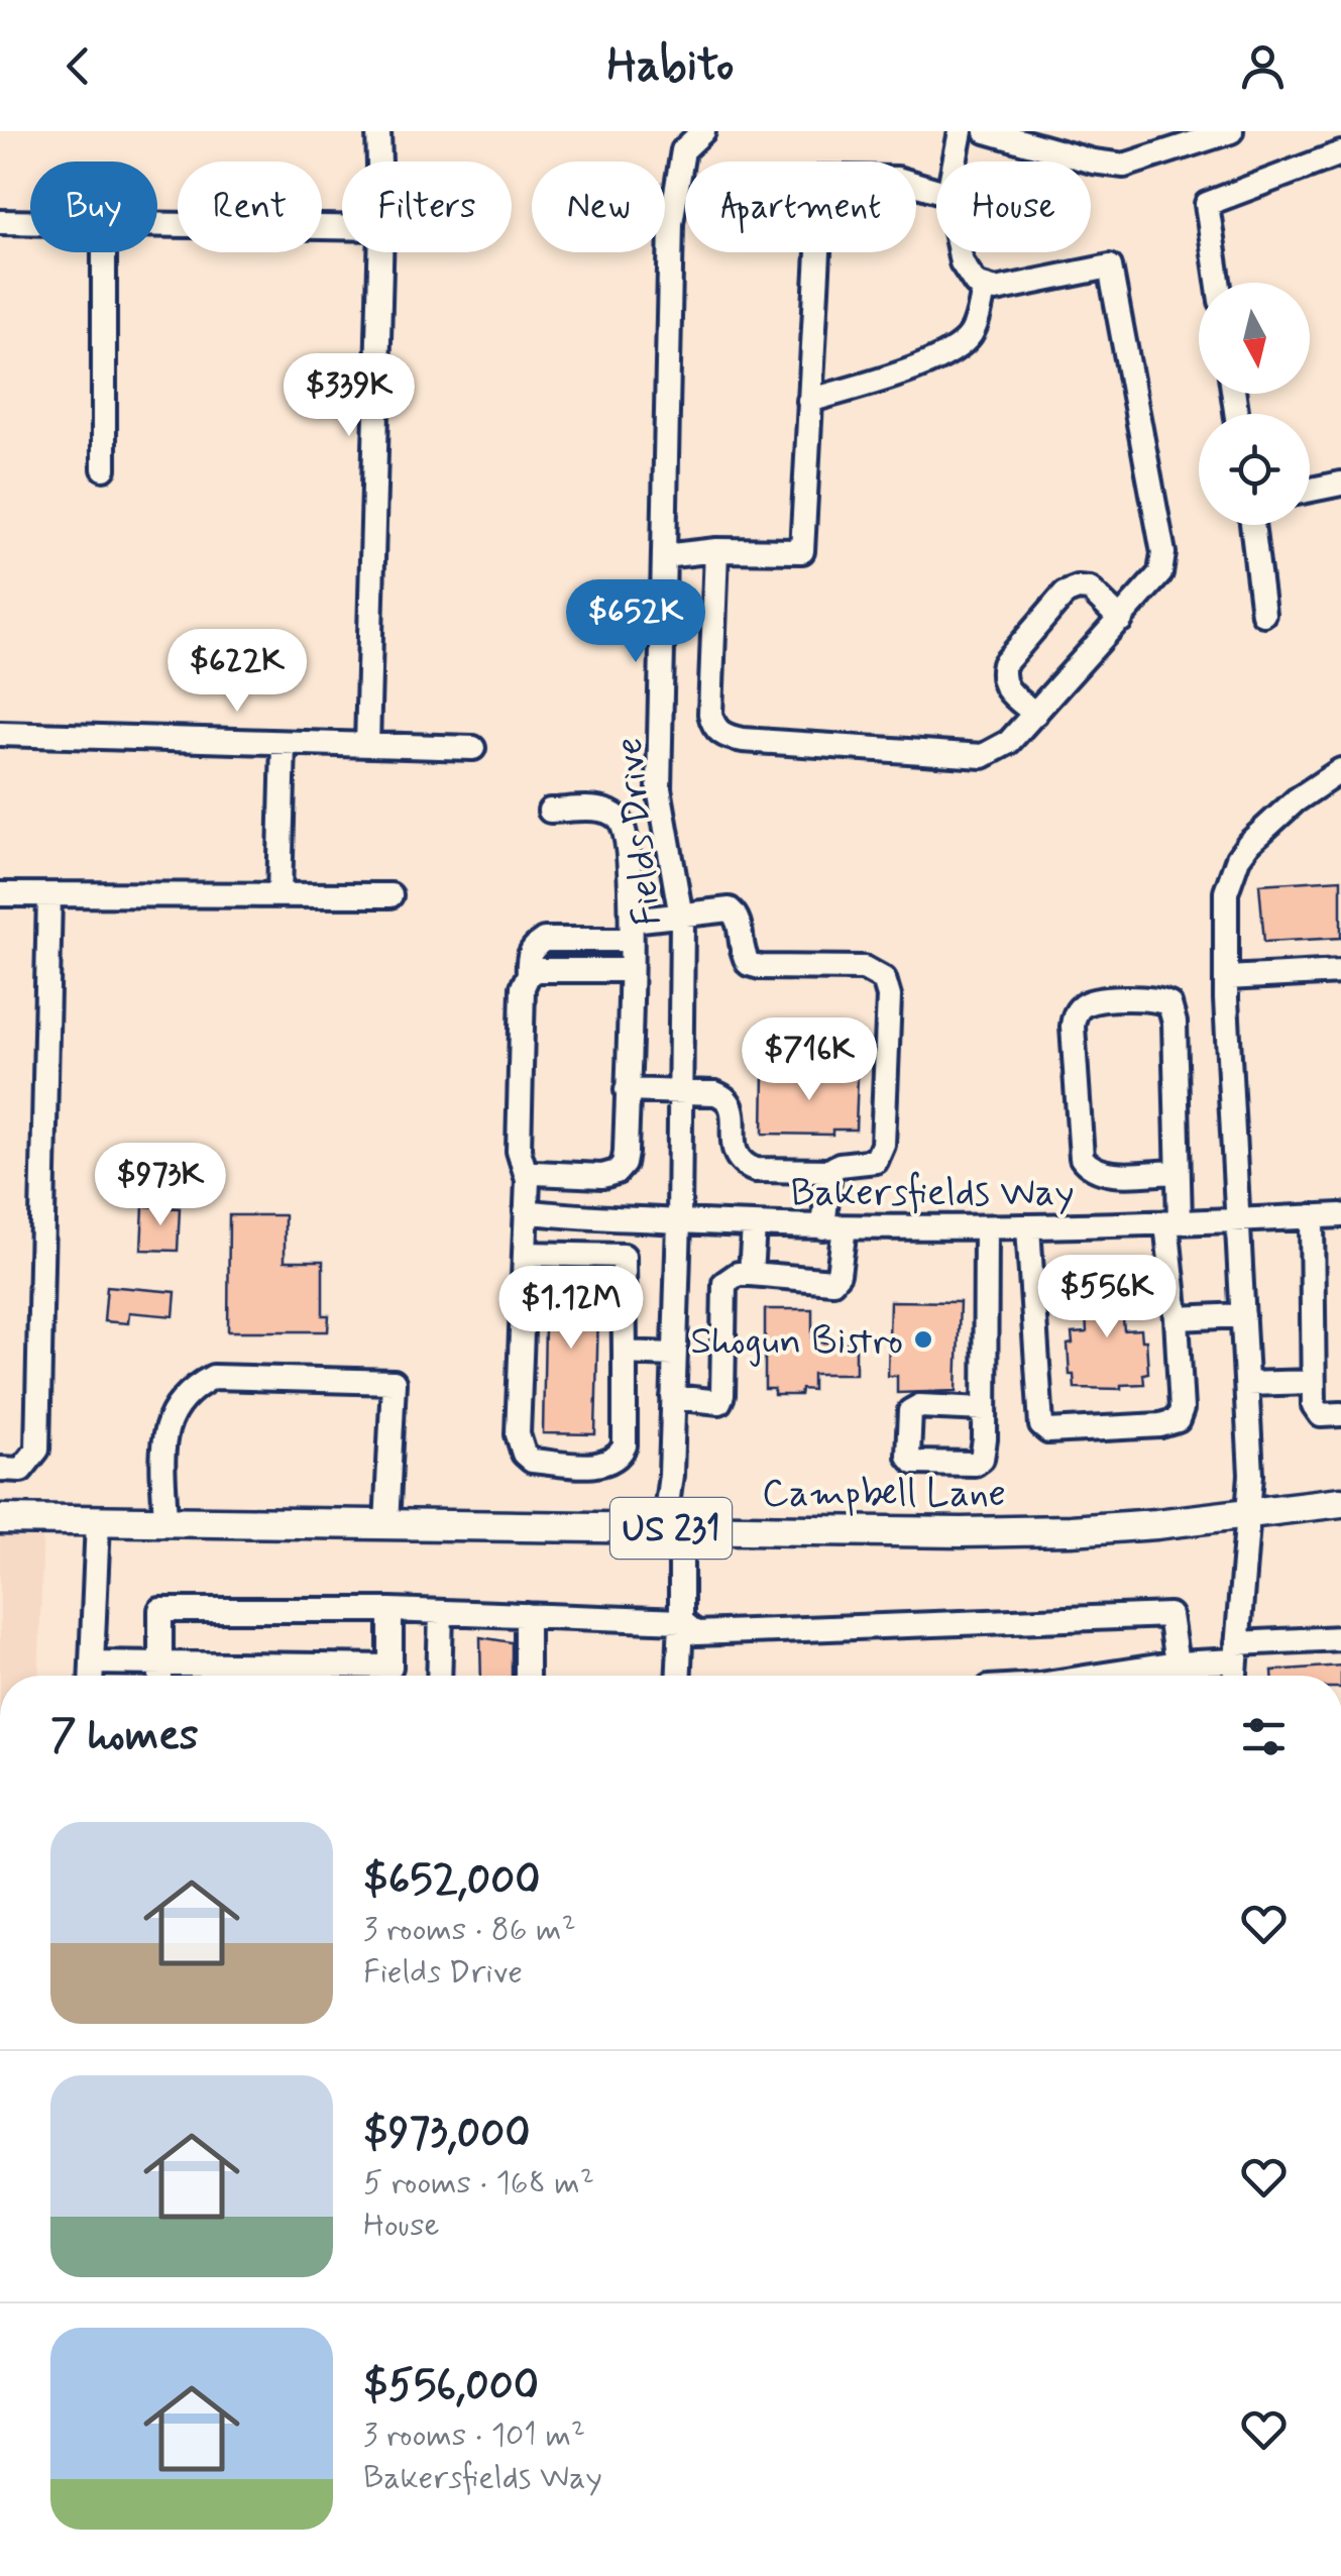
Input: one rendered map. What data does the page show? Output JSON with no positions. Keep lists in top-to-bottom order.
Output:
{
  "streets": {
    "main road": ["Campbell Lane", "US 231"],
    "street": ["Fields Drive", "Bakersfields Way"]
  },
  "crossings": [
    ["Fields Drive", "Bakersfields Way"],
    ["Fields Drive", "Campbell Lane"]
  ],
  "places": ["Shogun Bistro"],
  "north": "bottom",
  "page": {
    "header": "Habito",
    "chip": [
      "Buy",
      "Rent",
      "Filters",
      "New",
      "Apartment",
      "House"
    ],
    "price": [
      "$339K",
      "$652K",
      "$622K",
      "$716K",
      "$973K",
      "$556K",
      "$1.12M"
    ],
    "heading": "7 homes",
    "list": [
      {
        "name": "$652,000",
        "note": "3 rooms · 86 m² · Fields Drive"
      },
      {
        "name": "$973,000",
        "note": "5 rooms · 168 m² · House"
      },
      {
        "name": "$556,000",
        "note": "3 rooms · 101 m² · Bakersfields Way"
      }
    ]
  }
}
